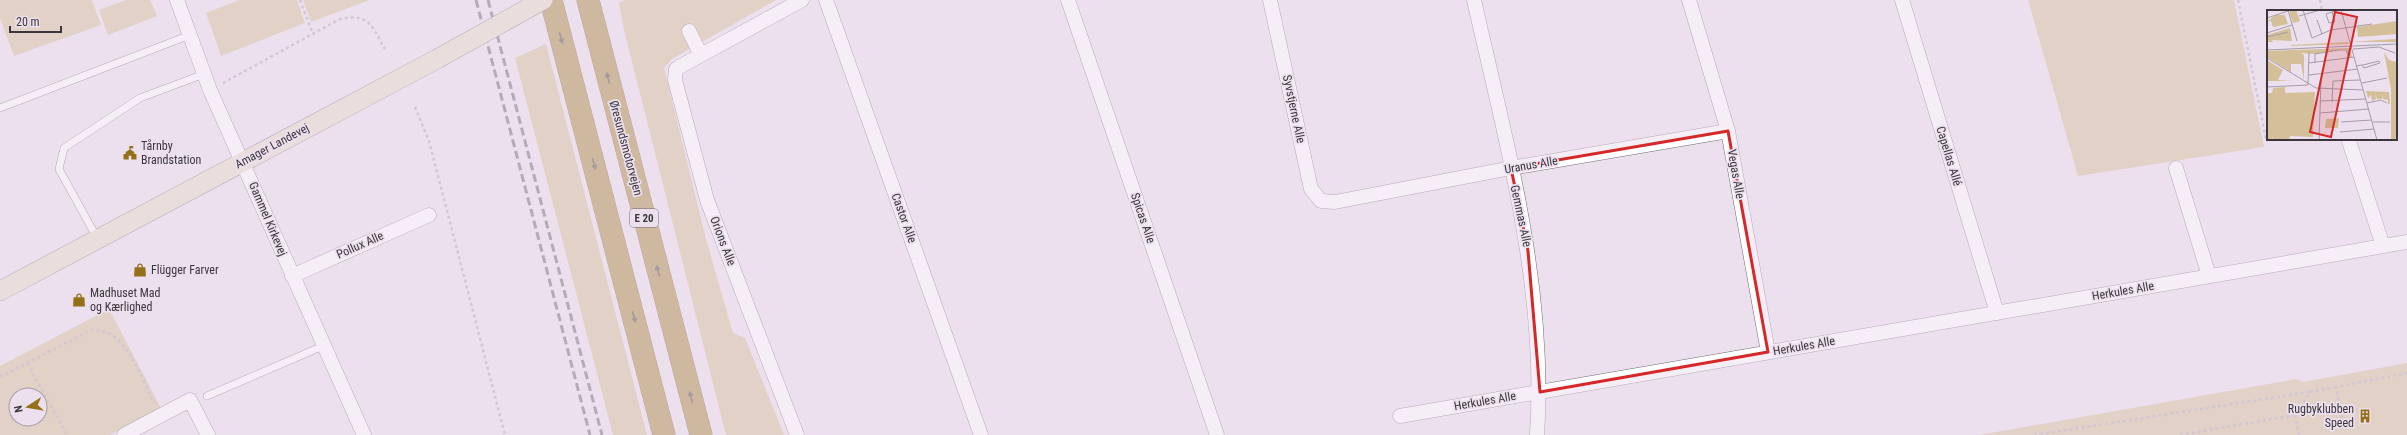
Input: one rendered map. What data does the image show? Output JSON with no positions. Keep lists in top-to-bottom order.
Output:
{
  "streets": {
    "highway": ["Øresundsmotorvejen", "E 20"],
    "street": [
      "Syvstjerne Alle",
      "Amager Landevej",
      "Capellas Allé",
      "Uranus Alle",
      "Vegas Alle",
      "Gemmas Alle",
      "Castor Alle",
      "Spicas Alle",
      "Gammel Kirkevej",
      "Orions Alle",
      "Pollux Alle",
      "Herkules Alle"
    ]
  },
  "crossings": [
    ["Syvstjerne Alle", "Uranus Alle"],
    ["Amager Landevej", "Gammel Kirkevej"],
    ["Capellas Allé", "Herkules Alle"],
    ["Uranus Alle", "Vegas Alle"],
    ["Uranus Alle", "Gemmas Alle"],
    ["Vegas Alle", "Herkules Alle"],
    ["Gemmas Alle", "Herkules Alle"],
    ["Gammel Kirkevej", "Pollux Alle"]
  ],
  "places": {
    "public building": ["Tårnby Brandstation"],
    "shop": ["Flügger Farver", "Madhuset Mad og Kærlighed"],
    "building": ["Rugbyklubben Speed"]
  },
  "scale_bar": "20 m",
  "north": "left"
}
